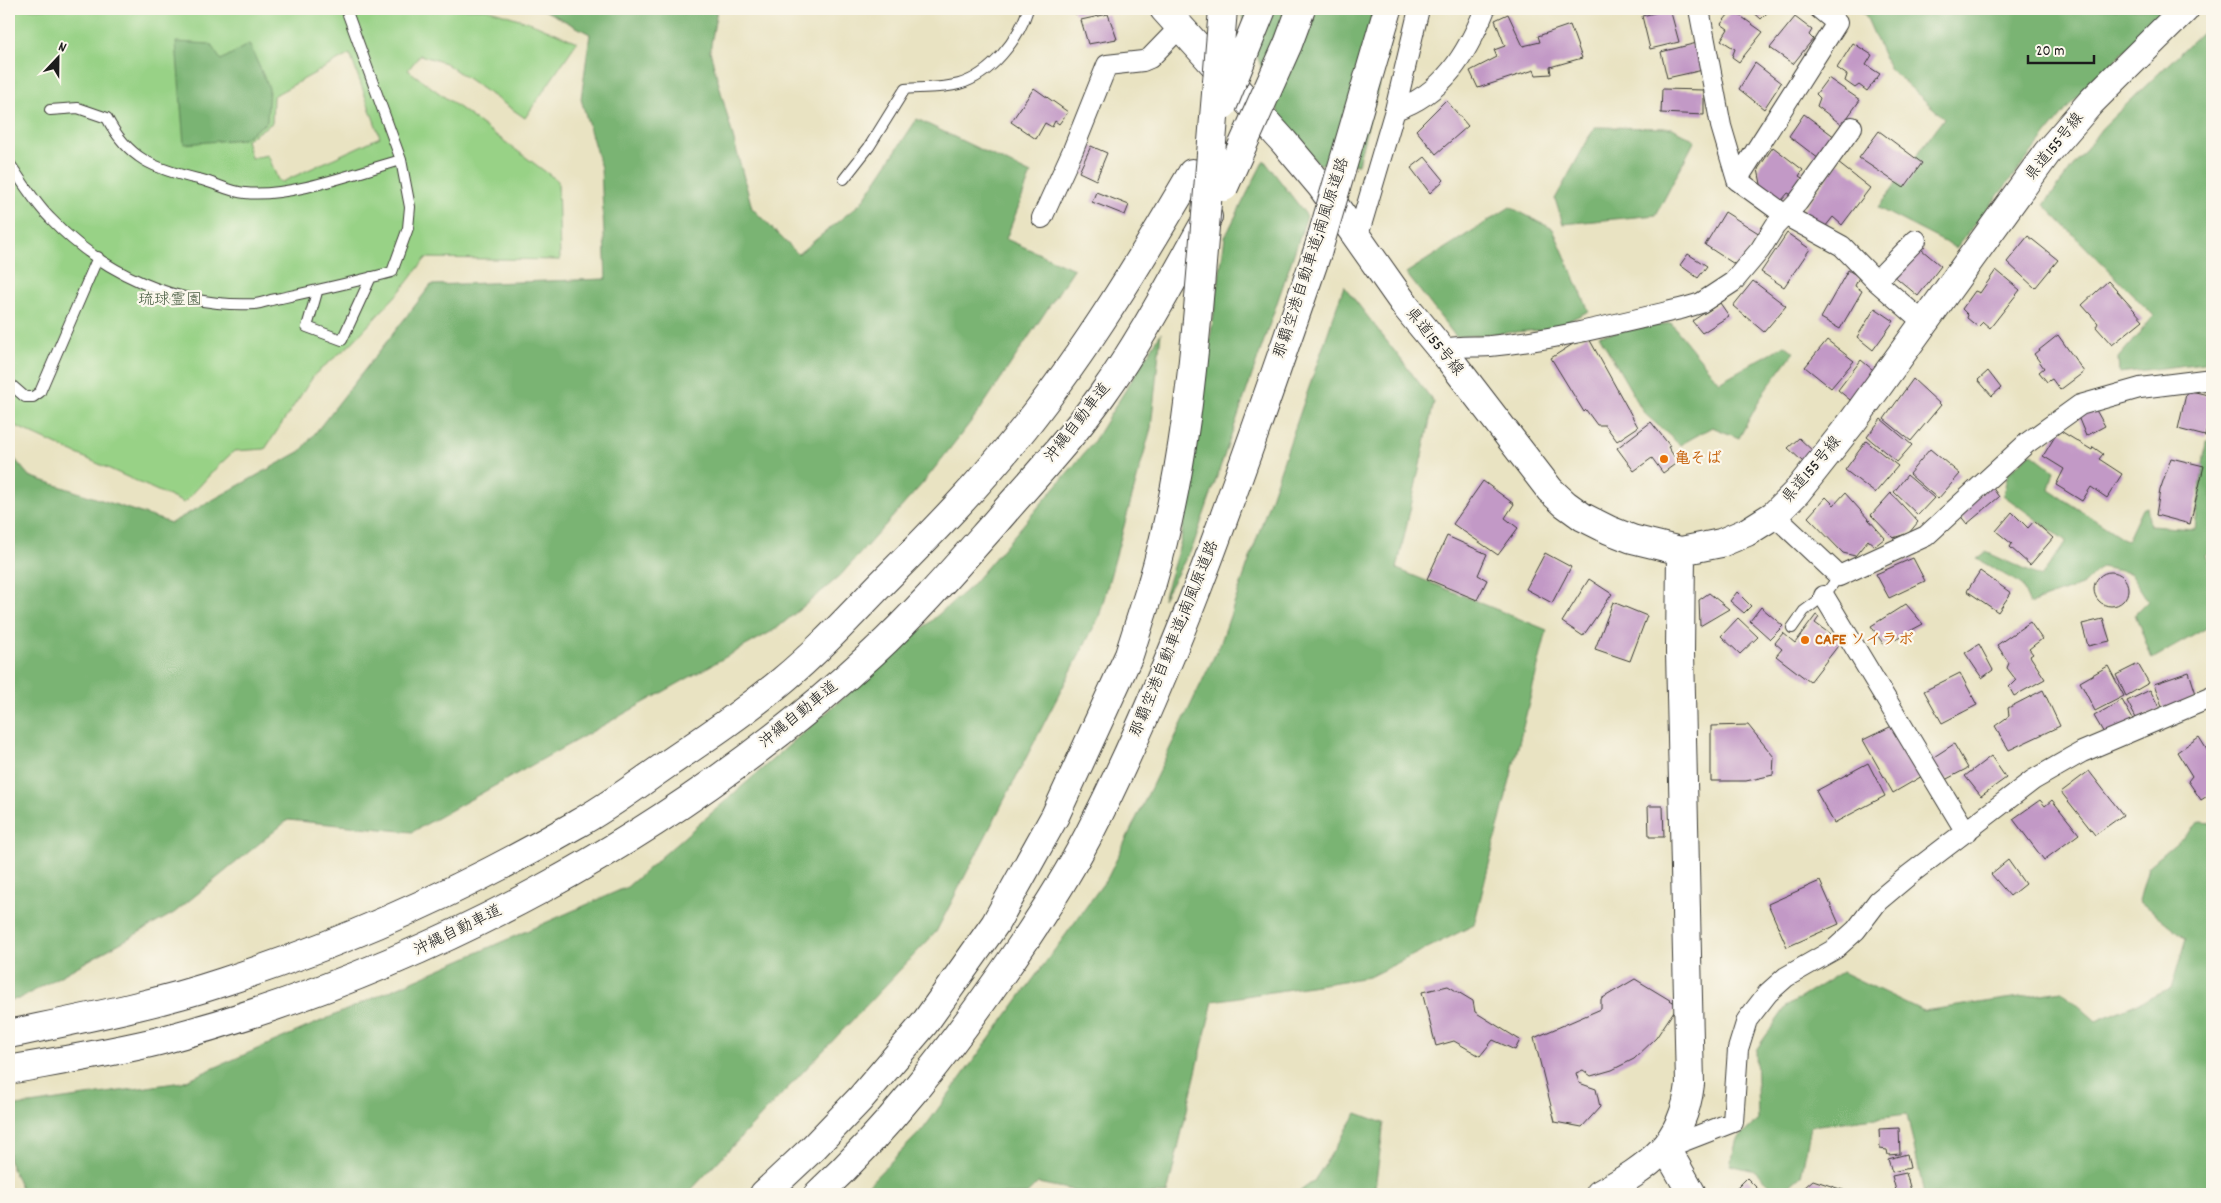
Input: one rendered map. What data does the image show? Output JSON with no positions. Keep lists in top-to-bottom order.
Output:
{
  "streets": {
    "main road": ["県道155号線", "那覇空港自動車道;南風原道路", "沖縄自動車道"]
  },
  "parks": ["琉球霊園"],
  "places": ["亀そば", "CAFE ソイラボ"],
  "scale_bar": "20 m",
  "north": "top"
}
